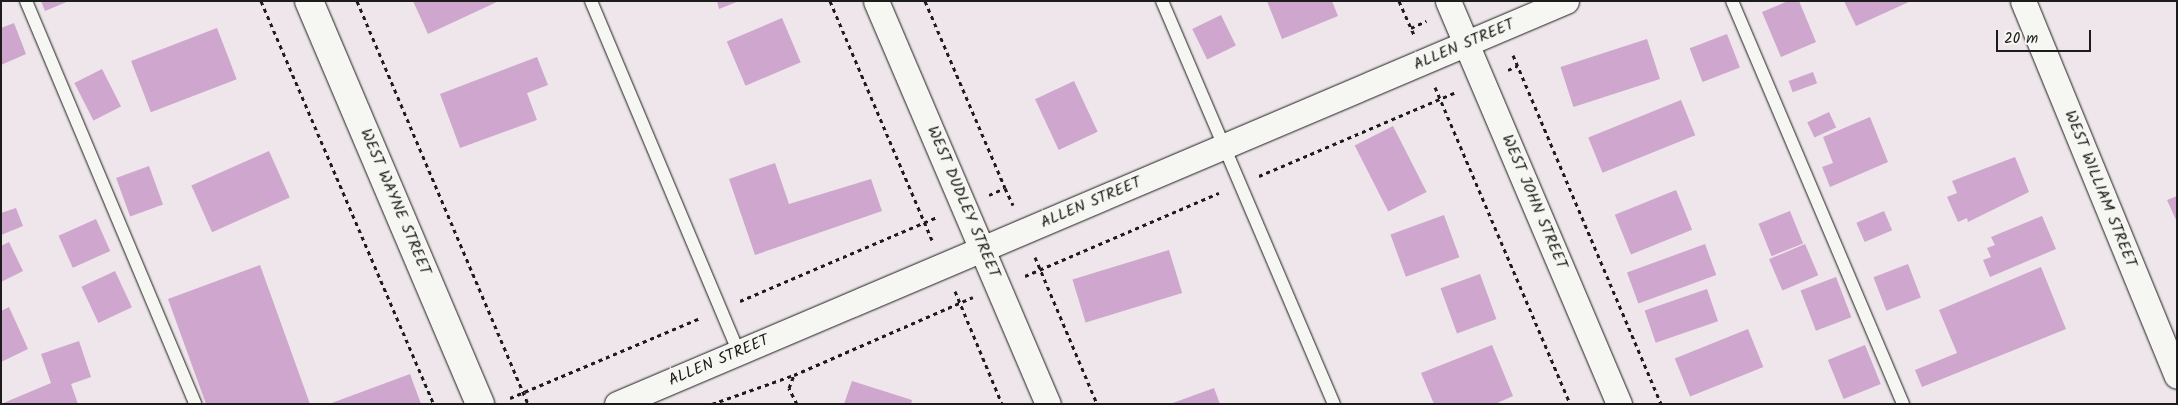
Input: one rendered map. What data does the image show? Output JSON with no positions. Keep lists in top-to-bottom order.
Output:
{
  "streets": {
    "street": [
      "ALLEN STREET",
      "WEST WILLIAM STREET",
      "WEST WAYNE STREET",
      "WEST DUDLEY STREET",
      "WEST JOHN STREET"
    ]
  },
  "crossings": [
    ["ALLEN STREET", "WEST DUDLEY STREET"],
    ["ALLEN STREET", "WEST JOHN STREET"]
  ],
  "scale_bar": "20 m"
}
